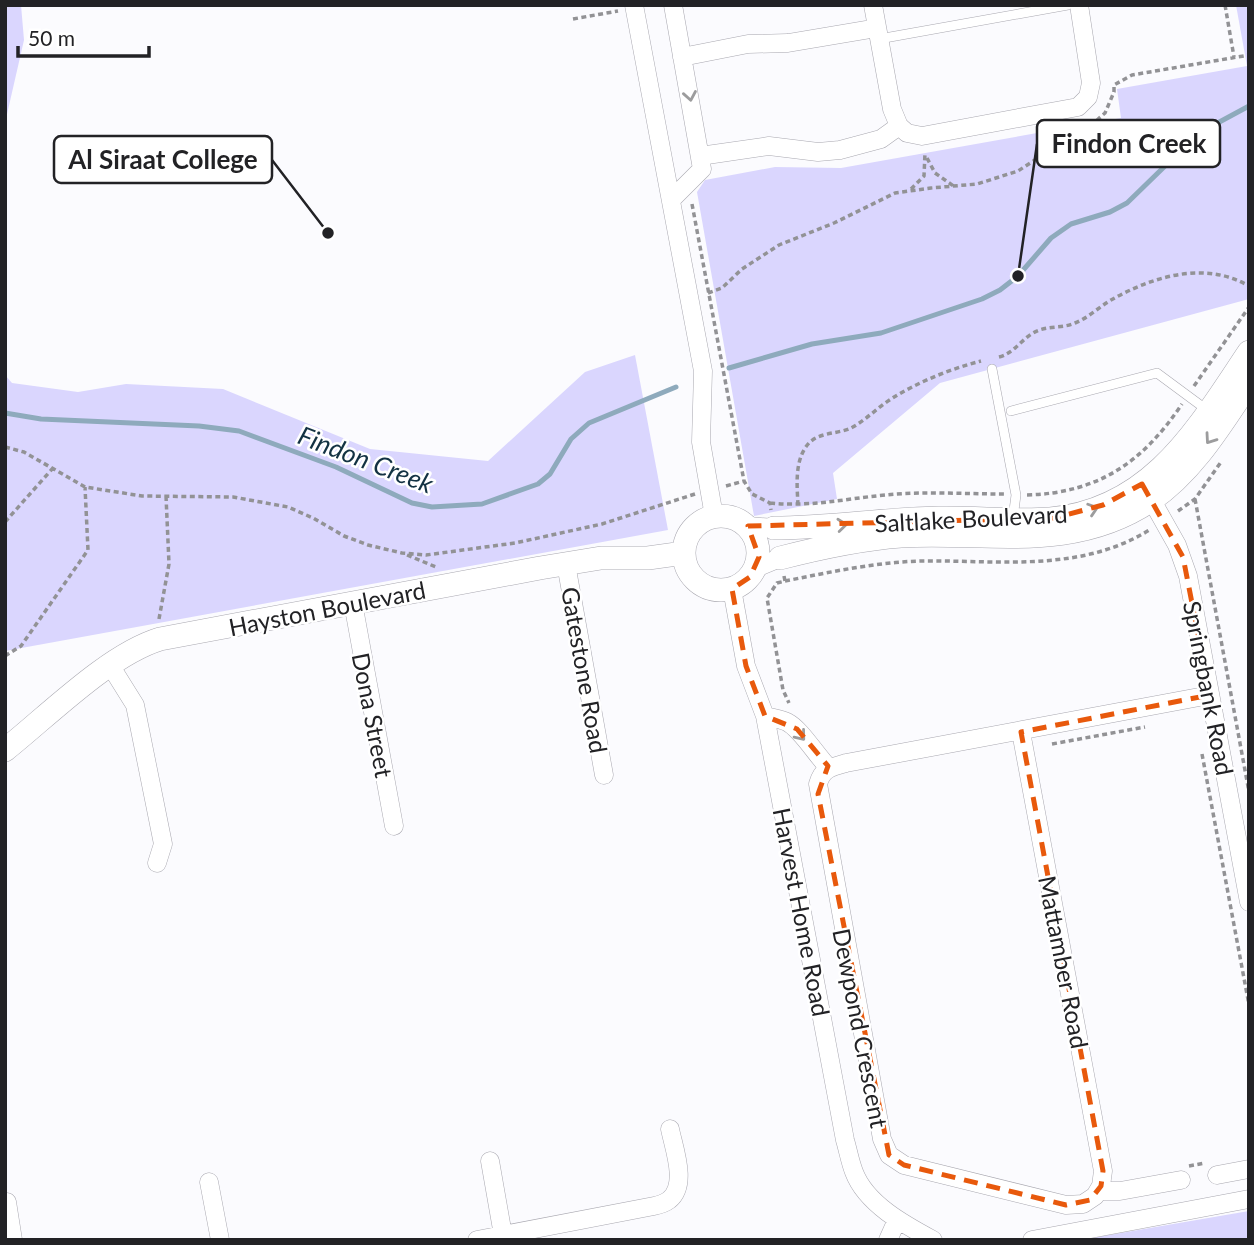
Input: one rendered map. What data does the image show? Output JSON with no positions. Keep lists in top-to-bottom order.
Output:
{
  "streets": {
    "street": [
      "Saltlake Boulevard",
      "Hayston Boulevard",
      "Gatestone Road",
      "Springbank Road",
      "Dona Street",
      "Harvest Home Road",
      "Mattamber Road",
      "Dewpond Crescent"
    ]
  },
  "crossings": [
    ["Saltlake Boulevard", "Hayston Boulevard"],
    ["Saltlake Boulevard", "Springbank Road"],
    ["Saltlake Boulevard", "Harvest Home Road"],
    ["Hayston Boulevard", "Gatestone Road"],
    ["Hayston Boulevard", "Dona Street"],
    ["Hayston Boulevard", "Harvest Home Road"],
    ["Mattamber Road", "Dewpond Crescent"]
  ],
  "water": ["Findon Creek"],
  "places": ["Al Siraat College", "Findon Creek"],
  "scale_bar": "50 m"
}
